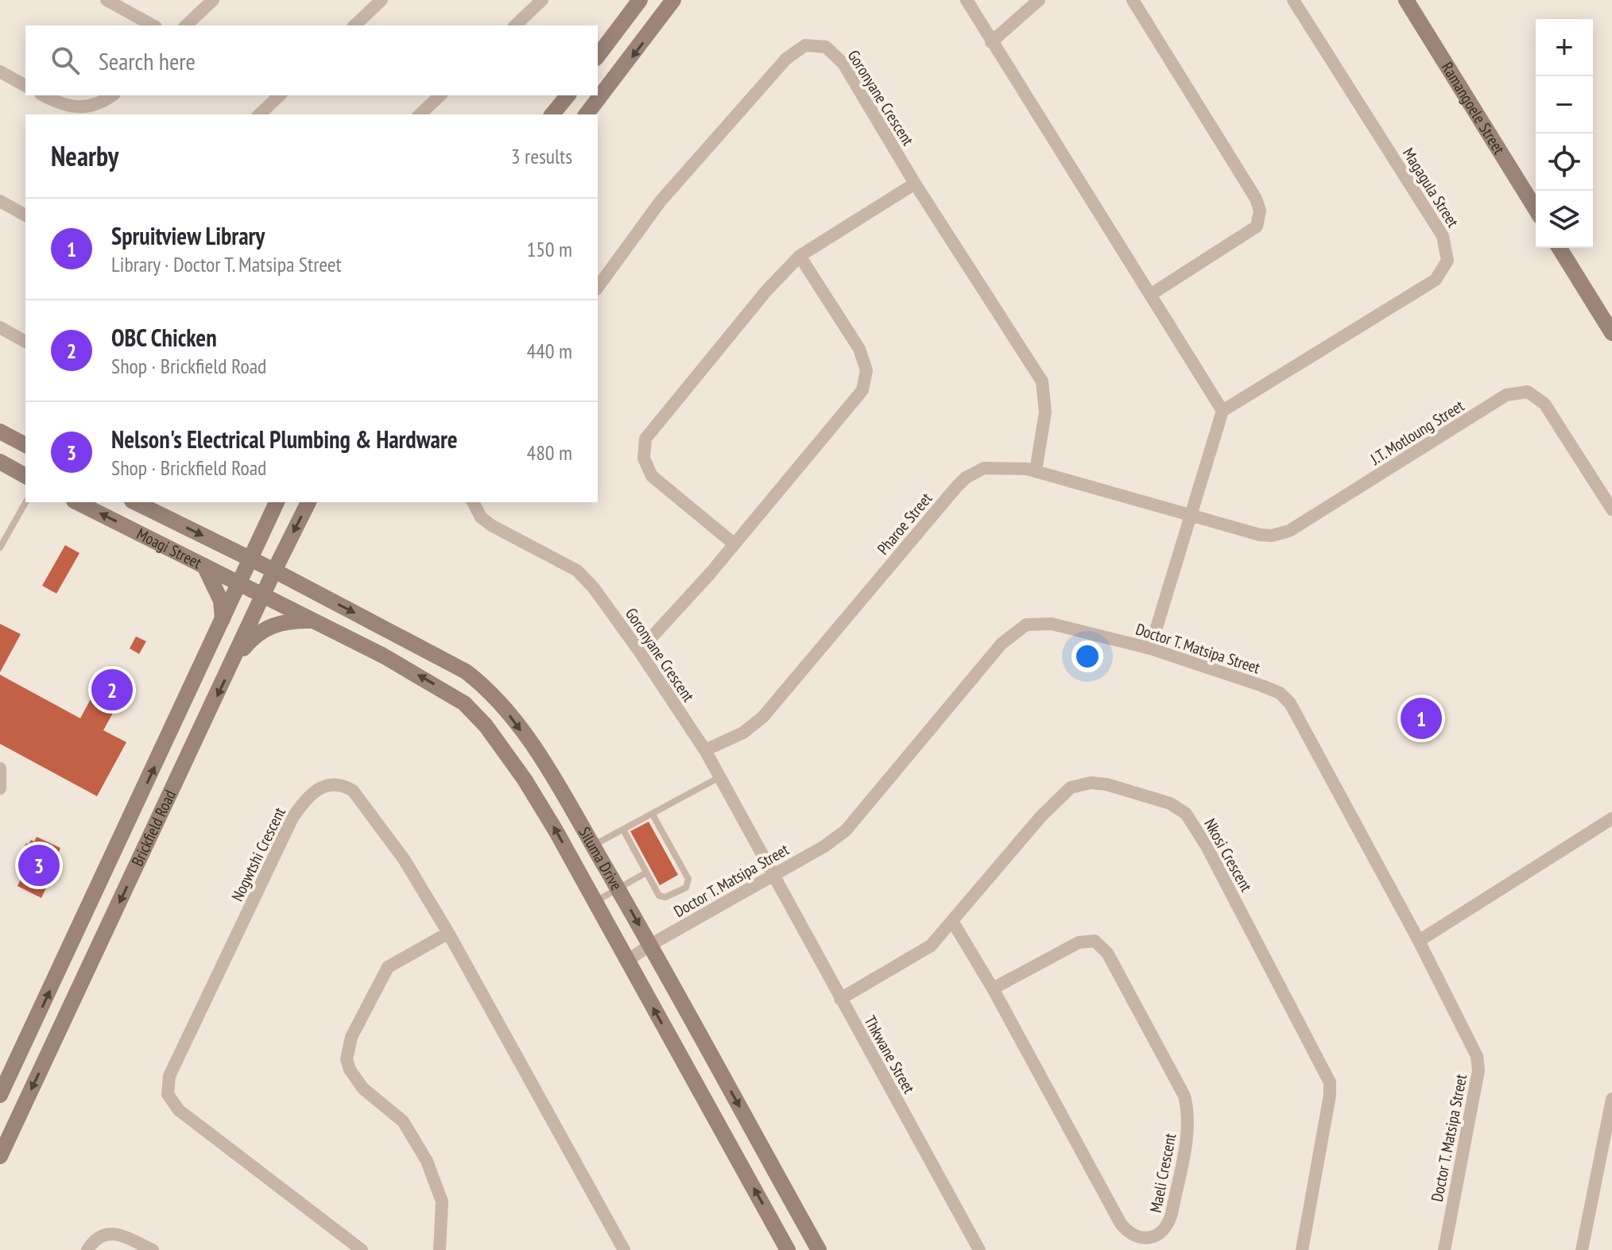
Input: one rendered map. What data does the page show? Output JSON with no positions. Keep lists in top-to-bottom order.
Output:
{
  "streets": {
    "street": [
      "Goronyane Crescent",
      "Ramangoele Street",
      "Magagula Street",
      "J.T. Motloung Street",
      "Pharoe Street",
      "Moagi Street",
      "Doctor T. Matsipa Street",
      "Brickfield Road",
      "Nogwtshi Crescent",
      "Nkosi Crescent",
      "Siluma Drive",
      "Thkwane Street",
      "Maeli Crescent"
    ]
  },
  "crossings": [
    ["Goronyane Crescent", "Pharoe Street"],
    ["Goronyane Crescent", "Doctor T. Matsipa Street"],
    ["Goronyane Crescent", "Thkwane Street"],
    ["J.T. Motloung Street", "Pharoe Street"],
    ["Moagi Street", "Brickfield Road"],
    ["Moagi Street", "Siluma Drive"],
    ["Doctor T. Matsipa Street", "Siluma Drive"],
    ["Doctor T. Matsipa Street", "Thkwane Street"],
    ["Brickfield Road", "Siluma Drive"],
    ["Nkosi Crescent", "Thkwane Street"],
    ["Nkosi Crescent", "Maeli Crescent"]
  ],
  "page": {
    "map_buttons": ["+", "−"],
    "search": "Search here",
    "heading": ["Nearby", "3 results"],
    "list": [
      {
        "mark": "1",
        "name": "Spruitview Library",
        "note": "Library · Doctor T. Matsipa Street",
        "value": "150 m"
      },
      {
        "mark": "2",
        "name": "OBC Chicken",
        "note": "Shop · Brickfield Road",
        "value": "440 m"
      },
      {
        "mark": "3",
        "name": "Nelson's Electrical Plumbing & Hardware",
        "note": "Shop · Brickfield Road",
        "value": "480 m"
      }
    ],
    "pins": ["2", "1", "3"]
  }
}
